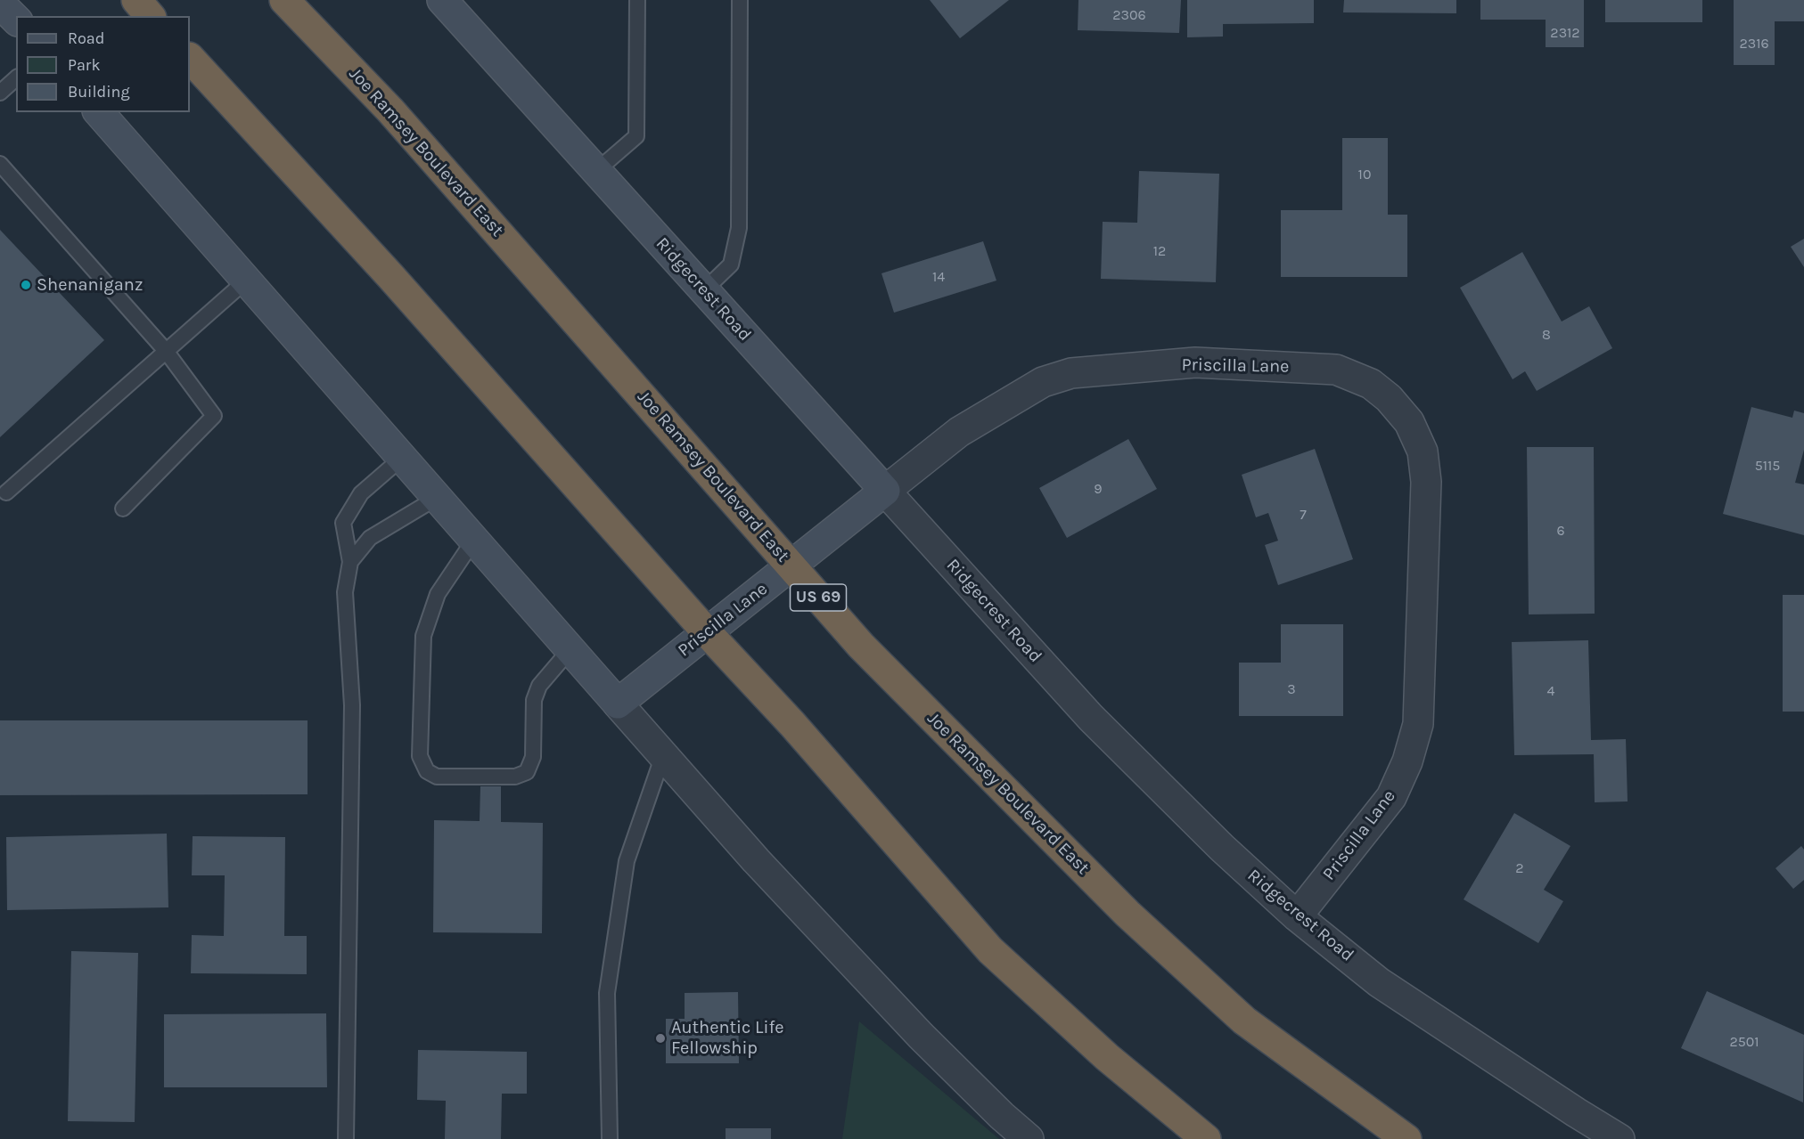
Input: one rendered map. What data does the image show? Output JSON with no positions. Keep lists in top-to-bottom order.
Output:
{
  "streets": {
    "highway": ["Joe Ramsey Boulevard East", "US 69"],
    "street": ["Ridgecrest Road", "Priscilla Lane"]
  },
  "crossings": [
    ["Joe Ramsey Boulevard East", "Priscilla Lane"],
    ["Ridgecrest Road", "Priscilla Lane"]
  ],
  "places": ["Shenaniganz", "Authentic Life Fellowship"],
  "house_numbers": [
    "2306",
    "2312",
    "2316",
    "10",
    "12",
    "14",
    "8",
    "5115",
    "9",
    "7",
    "6",
    "3",
    "4",
    "2",
    "2501"
  ],
  "legend": ["Road", "Park", "Building"]
}
